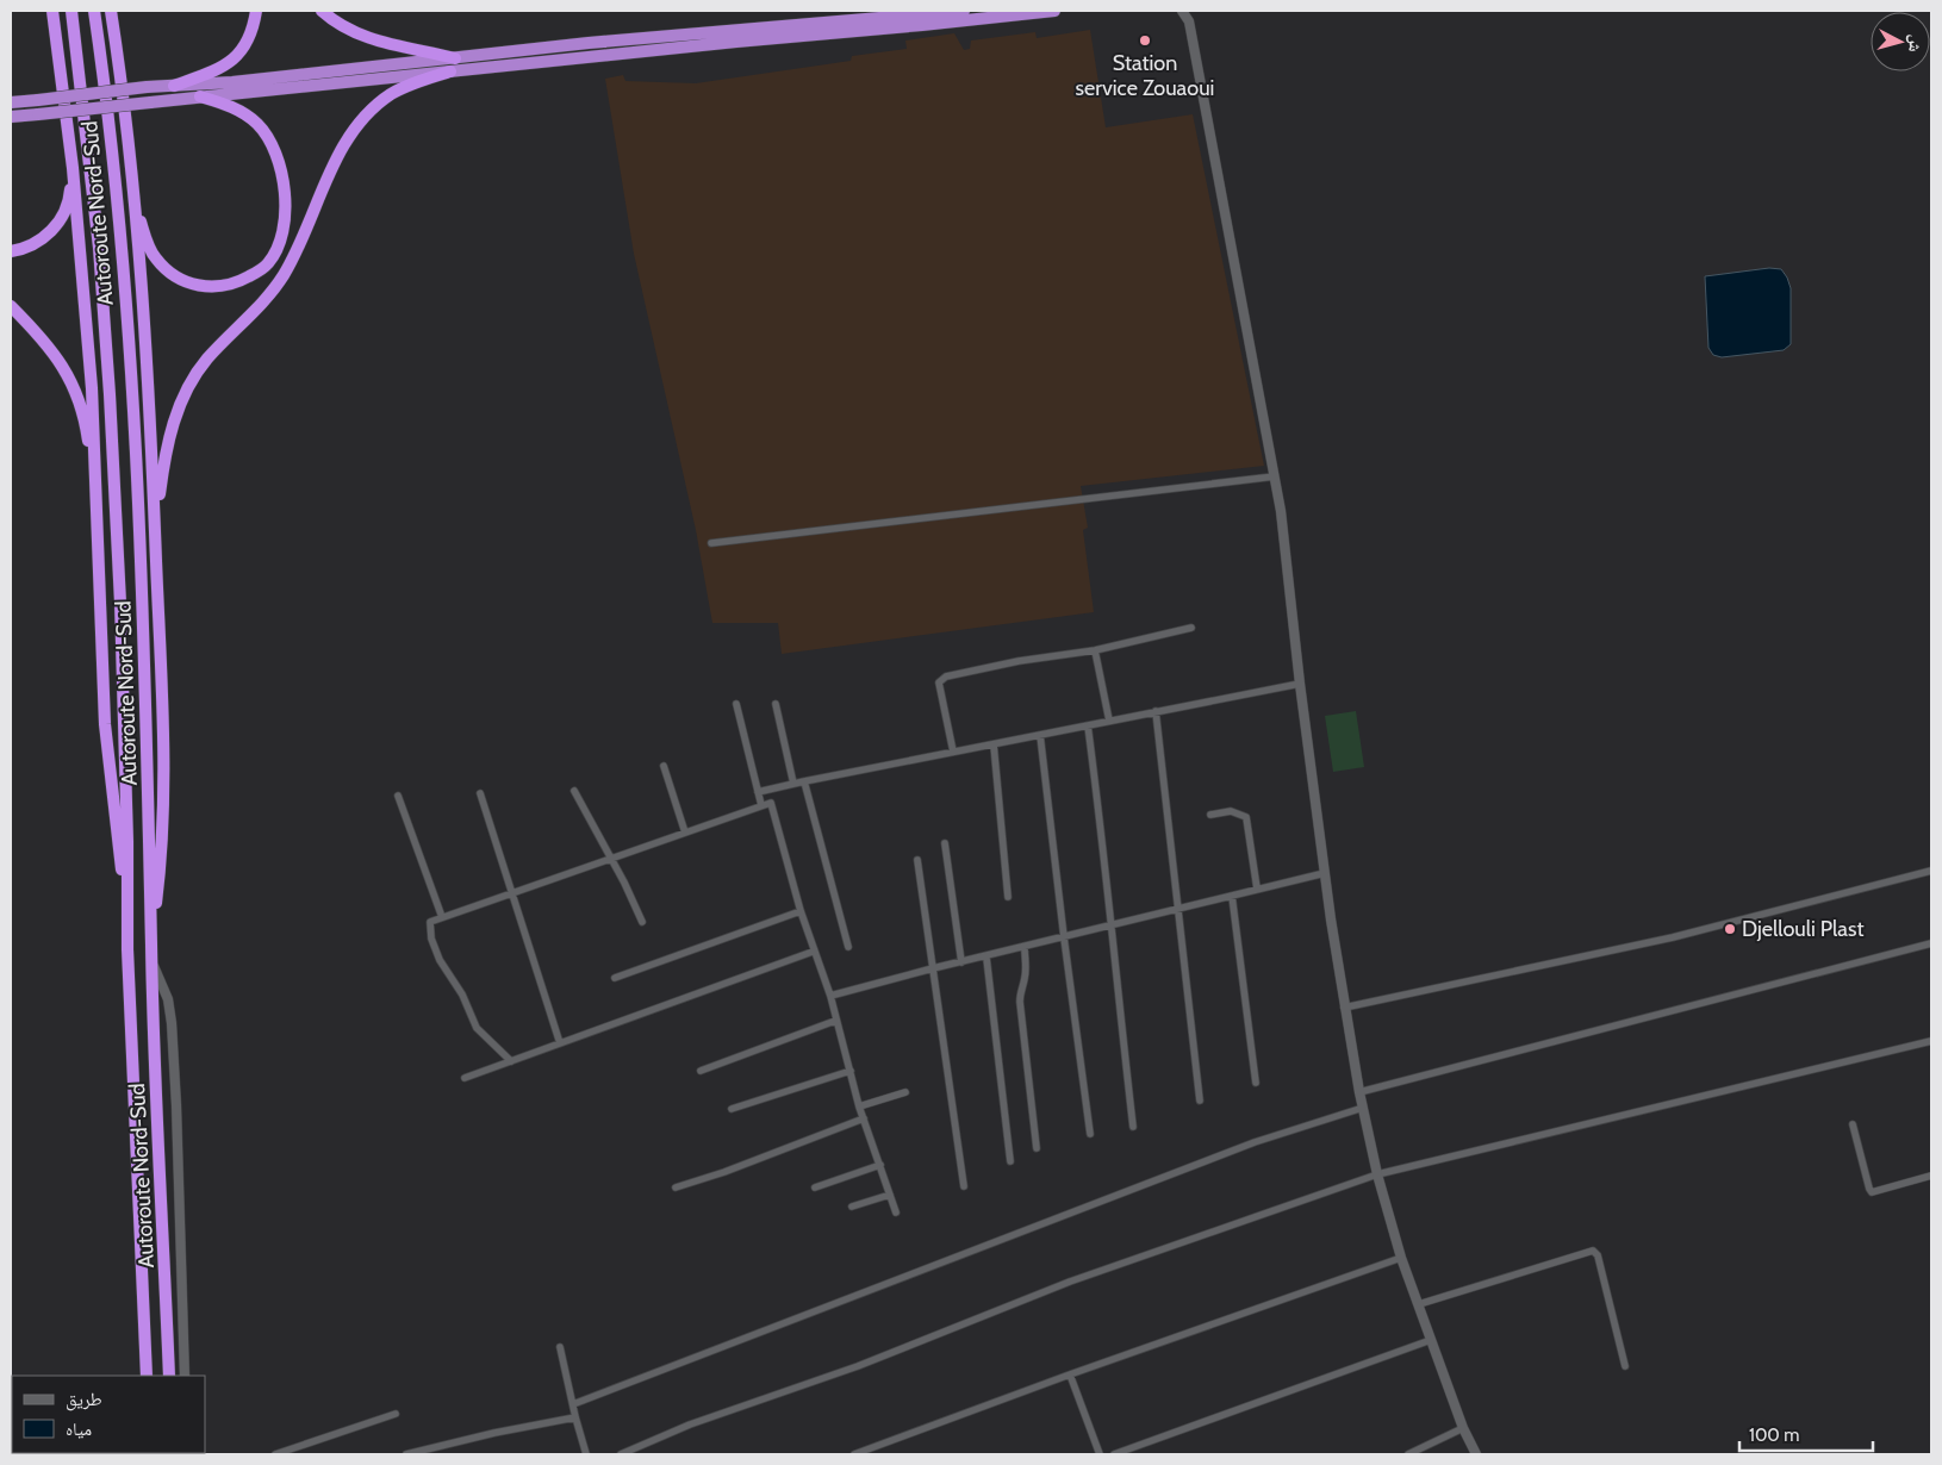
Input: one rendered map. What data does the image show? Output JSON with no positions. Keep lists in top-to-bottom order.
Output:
{
  "streets": {
    "highway": ["Autoroute Nord-Sud"]
  },
  "places": ["Station service Zouaoui", "Djellouli Plast"],
  "legend": ["طريق", "مياه"],
  "scale_bar": "100 m",
  "north": "right"
}
